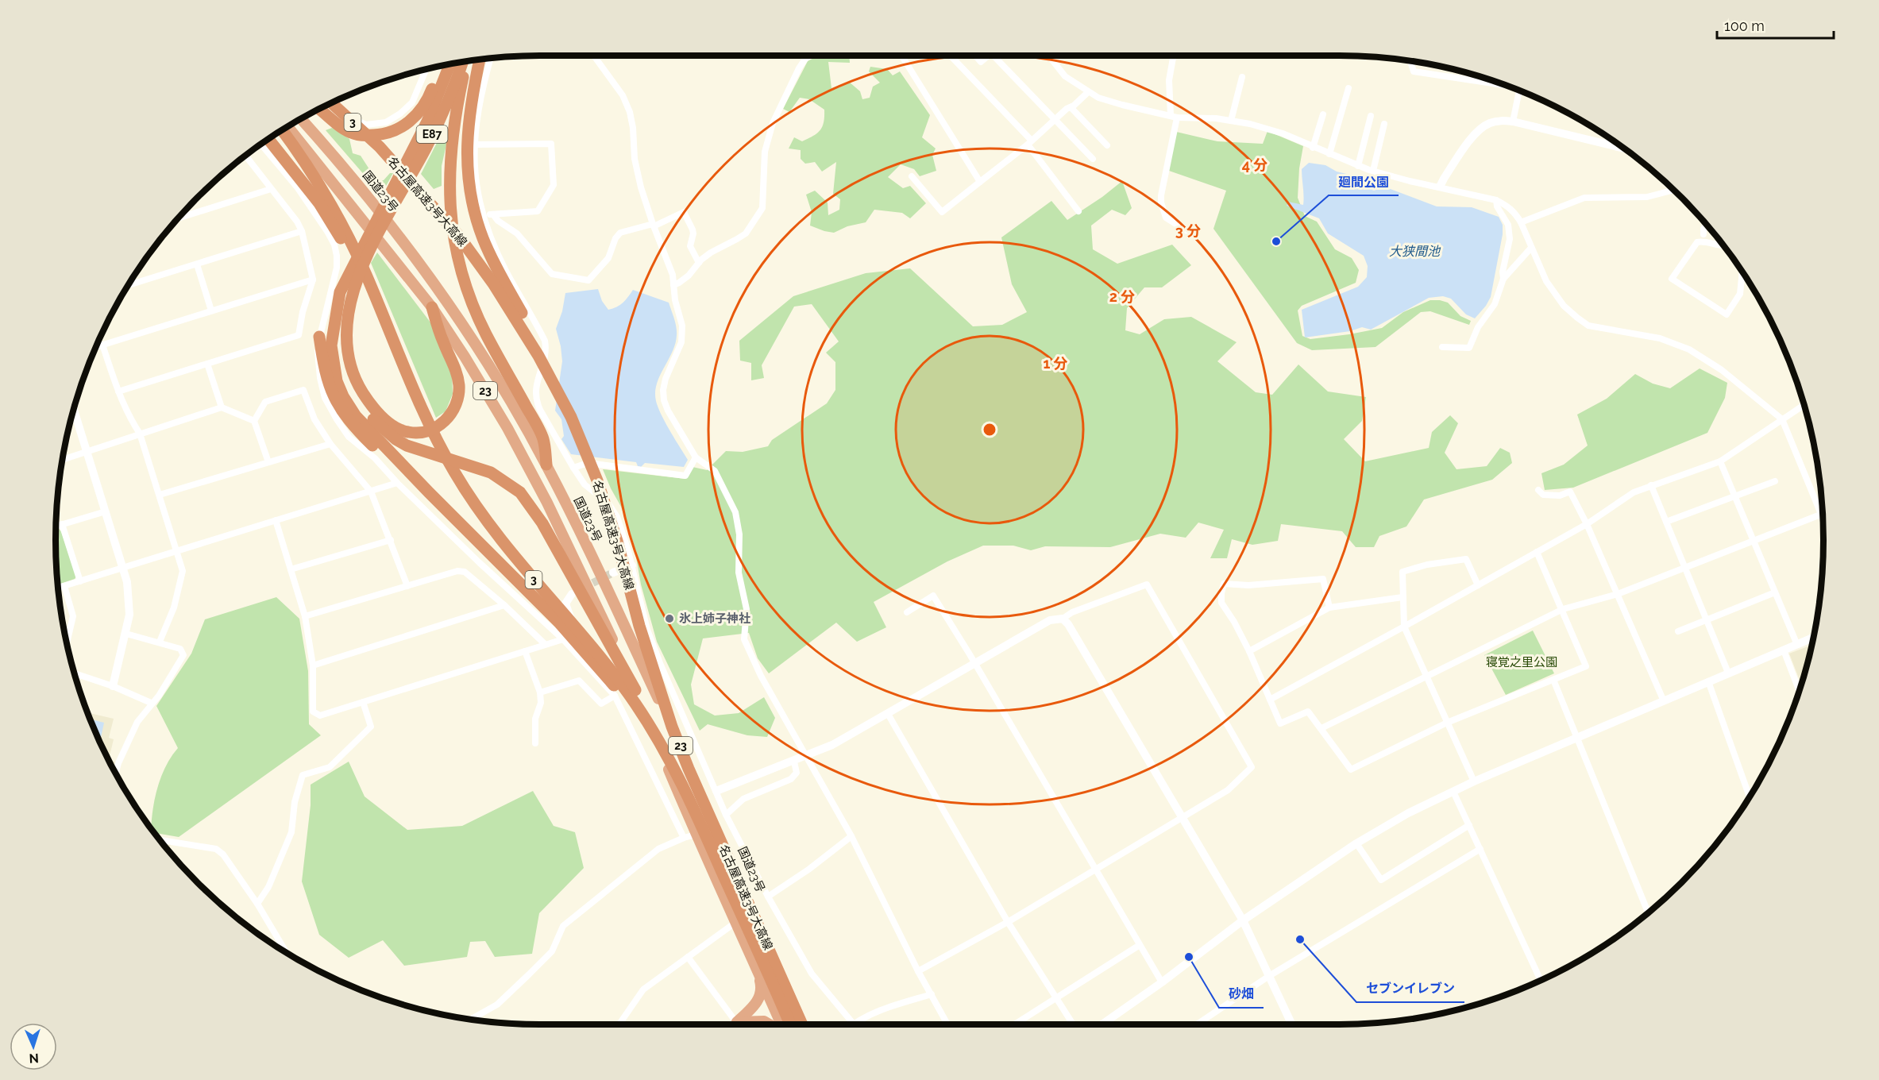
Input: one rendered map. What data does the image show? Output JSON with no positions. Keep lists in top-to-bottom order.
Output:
{
  "streets": {
    "highway": [
      "3",
      "E87",
      "国道23号",
      "名古屋高速3号大高線",
      "23"
    ]
  },
  "water": ["大狭間池"],
  "parks": ["寝覚之里公園"],
  "places": [
    "廻間公園",
    "氷上姉子神社",
    "セブンイレブン",
    "砂畑"
  ],
  "scale_bar": "100 m",
  "north": "bottom",
  "rings": [
    "4 分",
    "3 分",
    "2 分",
    "1 分"
  ]
}
